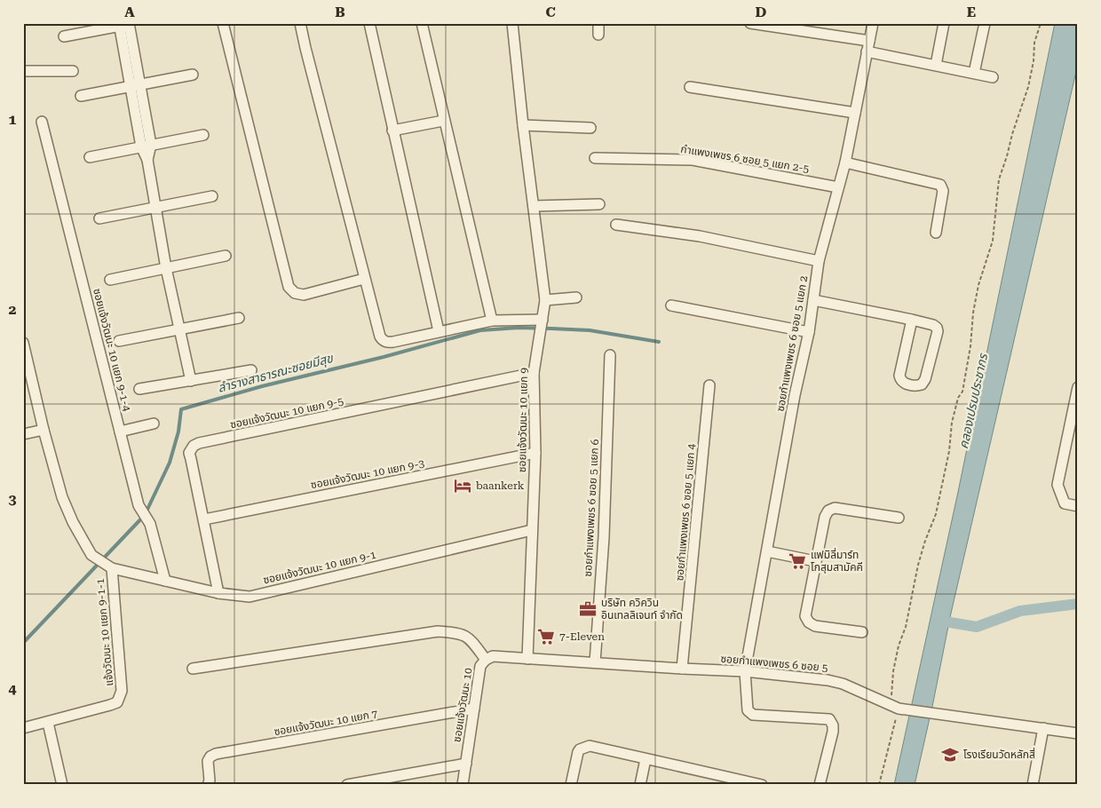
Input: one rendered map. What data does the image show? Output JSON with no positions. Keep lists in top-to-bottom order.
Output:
{
  "streets": {
    "street": [
      "กำแพงเพชร 6 ซอย 5 แยก 2-5",
      "ซอยกำแพงเพชร 6 ซอย 5 แยก 2",
      "ซอยแจ้งวัฒนะ 10 แยก 9-1-4",
      "ซอยแจ้งวัฒนะ 10 แยก 9-5",
      "ซอยแจ้งวัฒนะ 10 แยก 9",
      "ซอยแจ้งวัฒนะ 10 แยก 9-3",
      "ซอยกำแพงเพชร 6 ซอย 5 แยก 6",
      "ซอยกำแพงเพชร 6 ซอย 5 แยก 4",
      "ซอยแจ้งวัฒนะ 10 แยก 9-1",
      "แจ้งวัฒนะ 10 แยก 9-1-1",
      "ซอยกำแพงเพชร 6 ซอย 5",
      "ซอยแจ้งวัฒนะ 10",
      "ซอยแจ้งวัฒนะ 10 แยก 7"
    ]
  },
  "crossings": [
    ["กำแพงเพชร 6 ซอย 5 แยก 2-5", "ซอยกำแพงเพชร 6 ซอย 5 แยก 2"],
    ["ซอยกำแพงเพชร 6 ซอย 5 แยก 2", "ซอยกำแพงเพชร 6 ซอย 5"],
    ["ซอยแจ้งวัฒนะ 10 แยก 9-1-4", "ซอยแจ้งวัฒนะ 10 แยก 9-1"],
    ["ซอยแจ้งวัฒนะ 10 แยก 9-5", "ซอยแจ้งวัฒนะ 10 แยก 9"],
    ["ซอยแจ้งวัฒนะ 10 แยก 9-5", "ซอยแจ้งวัฒนะ 10 แยก 9-3"],
    ["ซอยแจ้งวัฒนะ 10 แยก 9-5", "ซอยแจ้งวัฒนะ 10 แยก 9-1"],
    ["ซอยแจ้งวัฒนะ 10 แยก 9", "ซอยแจ้งวัฒนะ 10 แยก 9-3"],
    ["ซอยแจ้งวัฒนะ 10 แยก 9", "ซอยแจ้งวัฒนะ 10 แยก 9-1"],
    ["ซอยแจ้งวัฒนะ 10 แยก 9", "ซอยแจ้งวัฒนะ 10"],
    ["ซอยกำแพงเพชร 6 ซอย 5 แยก 6", "ซอยกำแพงเพชร 6 ซอย 5"],
    ["ซอยกำแพงเพชร 6 ซอย 5 แยก 6", "ซอยแจ้งวัฒนะ 10"],
    ["ซอยกำแพงเพชร 6 ซอย 5 แยก 4", "ซอยกำแพงเพชร 6 ซอย 5"],
    ["ซอยแจ้งวัฒนะ 10 แยก 9-1", "แจ้งวัฒนะ 10 แยก 9-1-1"],
    ["ซอยกำแพงเพชร 6 ซอย 5", "ซอยแจ้งวัฒนะ 10"],
    ["ซอยแจ้งวัฒนะ 10", "ซอยแจ้งวัฒนะ 10 แยก 7"]
  ],
  "water": ["ลำรางสาธารณะซอยมีสุข", "คลองเปรมประชากร"],
  "places": {
    "hotel": ["baankerk"],
    "supermarket": ["แฟมิลี่มาร์ท โกสุมสามัคคี", "7-Eleven"],
    "office": ["บริษัท ควิควิน อินเทลลิเจนท์ จำกัด"],
    "school or university": ["โรงเรียนวัดหลักสี่"]
  },
  "grid": {
    "columns": [
      "A",
      "B",
      "C",
      "D",
      "E"
    ],
    "rows": [
      "1",
      "2",
      "3",
      "4"
    ]
  }
}
